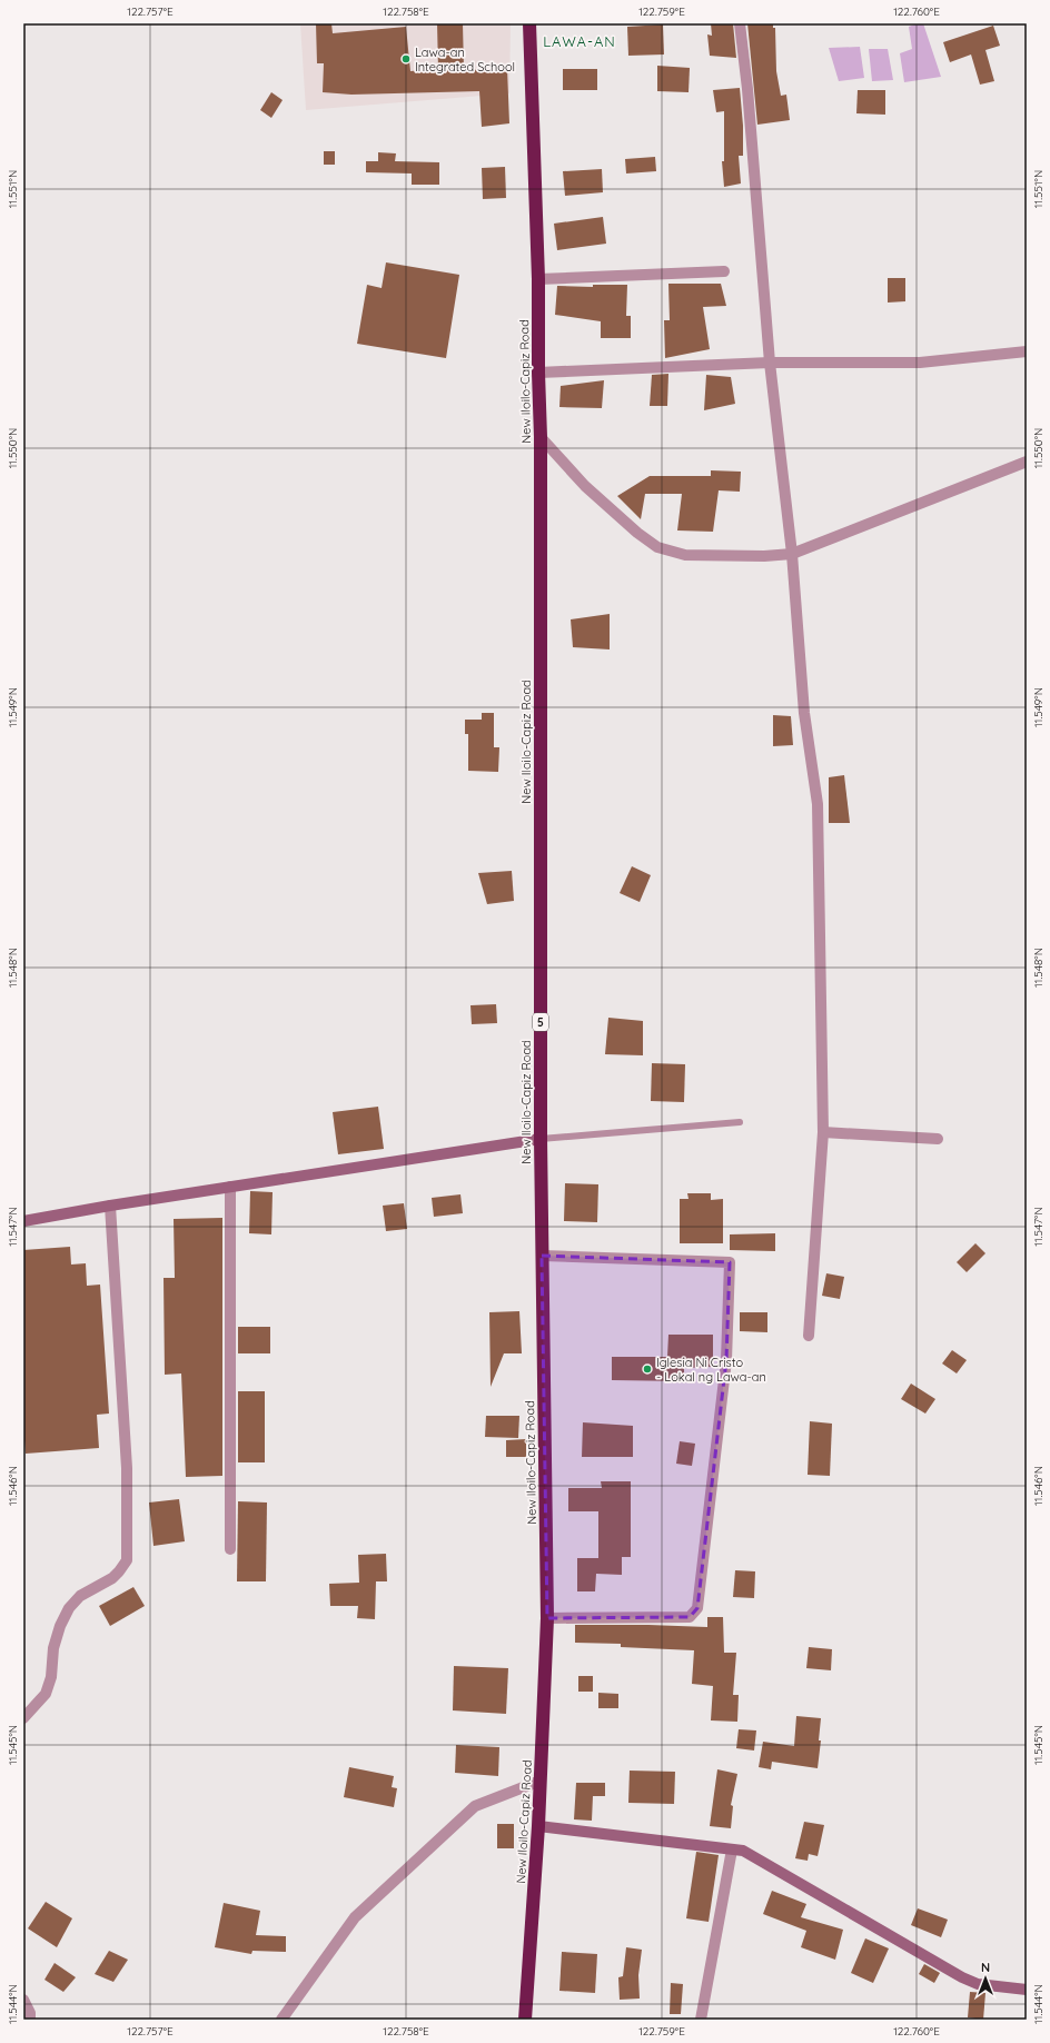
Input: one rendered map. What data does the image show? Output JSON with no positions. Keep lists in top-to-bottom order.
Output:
{
  "streets": {
    "highway": ["New Iloilo-Capiz Road", "5"]
  },
  "districts": ["LAWA-AN"],
  "places": ["Lawa-an Integrated School", "Iglesia Ni Cristo - Lokal ng Lawa-an"],
  "north": "top",
  "coordinates": [
    "122.757°E",
    "122.758°E",
    "122.759°E",
    "122.760°E",
    "11.551°N",
    "11.550°N",
    "11.549°N",
    "11.548°N",
    "11.547°N",
    "11.546°N",
    "11.545°N",
    "11.544°N"
  ]
}
